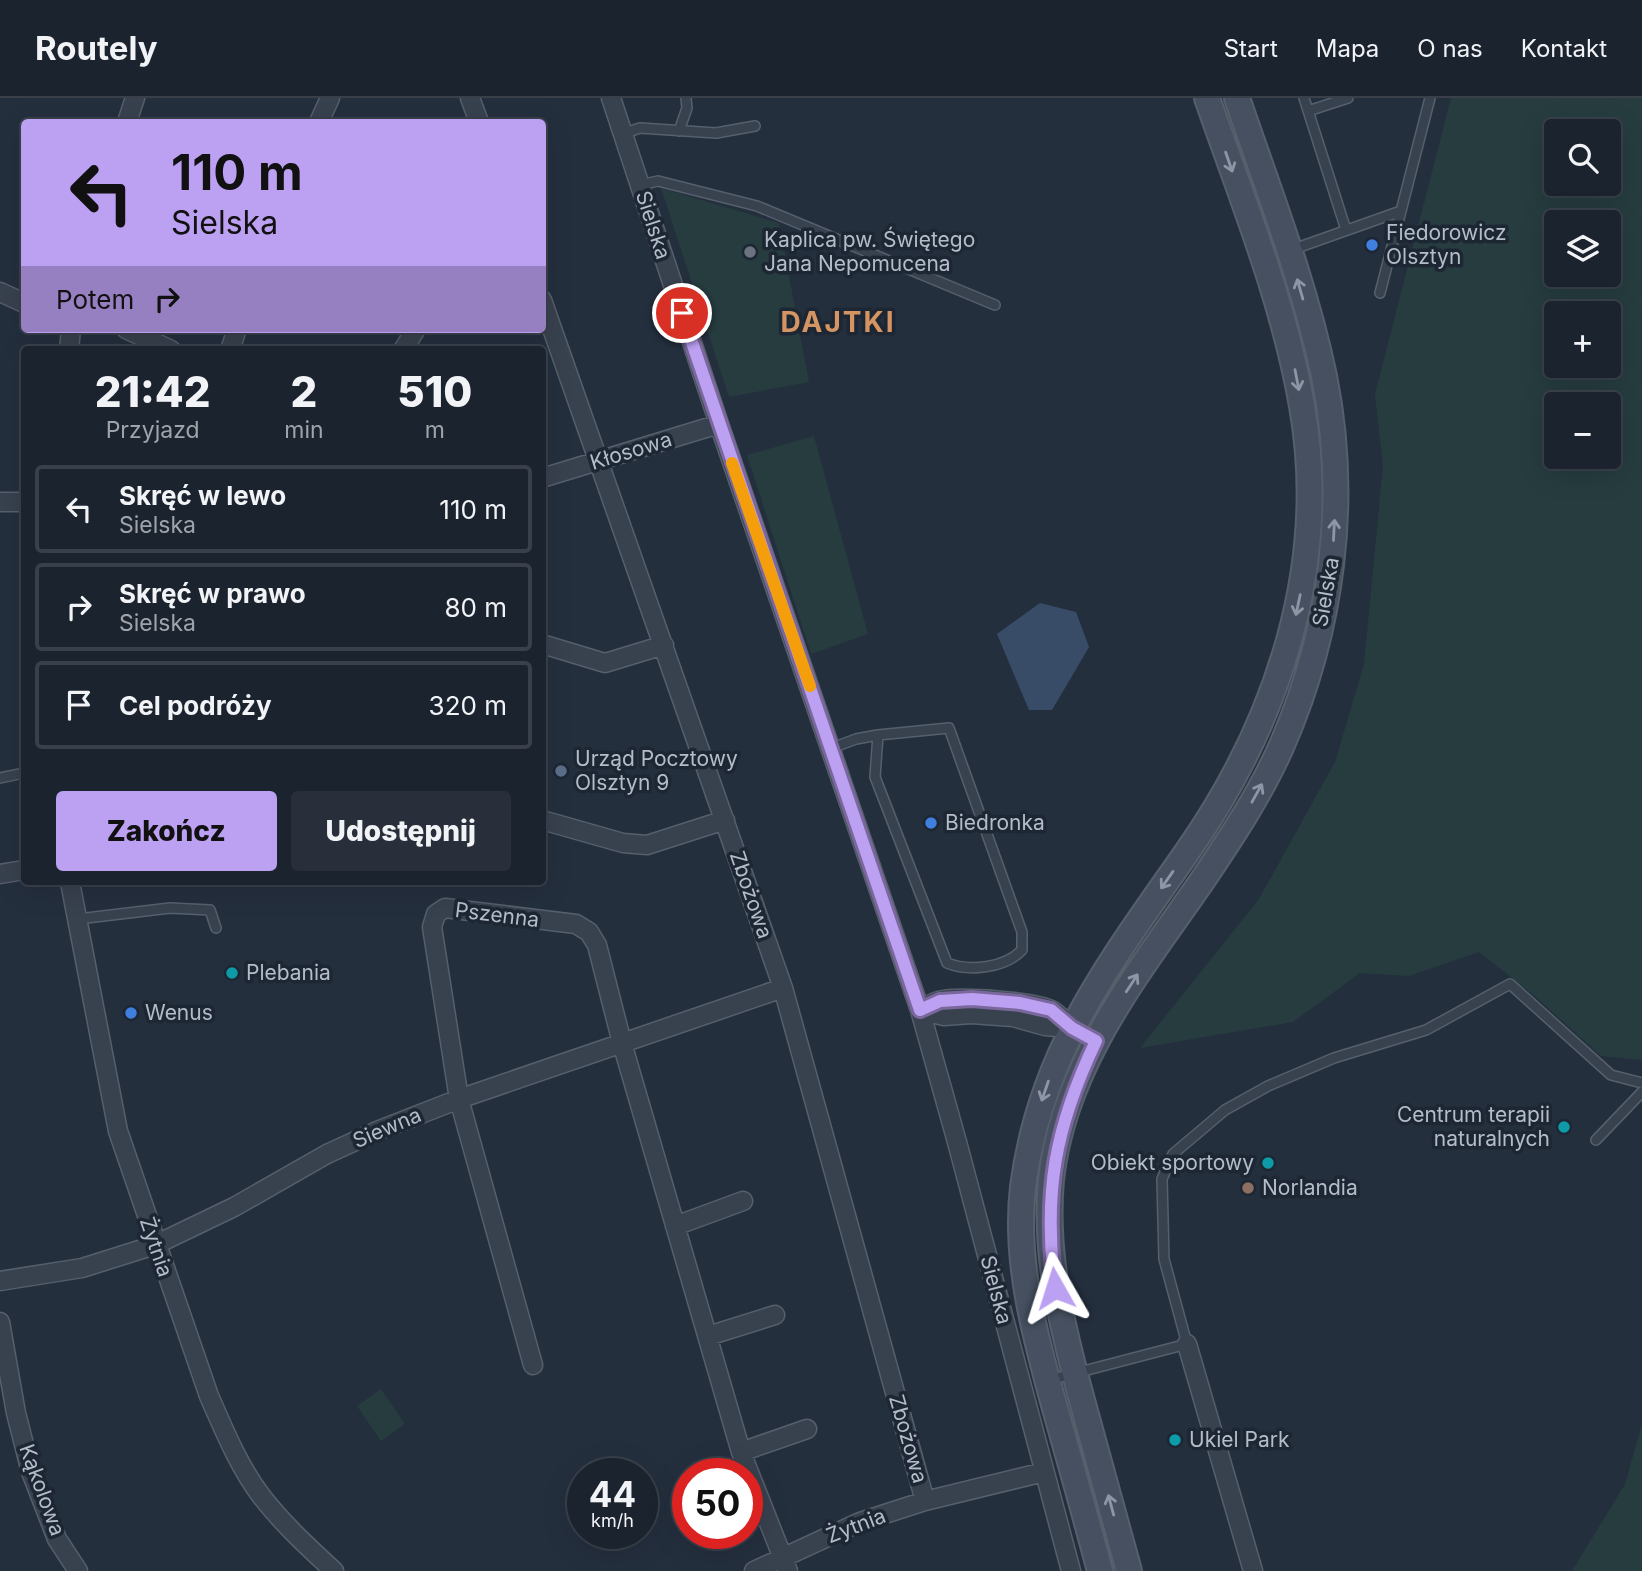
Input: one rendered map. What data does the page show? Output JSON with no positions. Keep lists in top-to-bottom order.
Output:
{
  "streets": {
    "main road": ["Sielska"],
    "street": [
      "Kłosowa",
      "Zbożowa",
      "Pszenna",
      "Siewna",
      "Żytnia",
      "Kąkolowa"
    ]
  },
  "crossings": [
    ["Sielska", "Kłosowa"],
    ["Sielska", "Żytnia"],
    ["Kłosowa", "Zbożowa"],
    ["Zbożowa", "Siewna"],
    ["Zbożowa", "Żytnia"],
    ["Pszenna", "Siewna"],
    ["Pszenna", "Żytnia"],
    ["Siewna", "Żytnia"]
  ],
  "districts": ["DAJTKI"],
  "places": [
    "Fiedorowicz Olsztyn",
    "Kaplica pw. Świętego Jana Nepomucena",
    "Urząd Pocztowy Olsztyn 9",
    "Biedronka",
    "Plebania",
    "Wenus",
    "Centrum terapii naturalnych",
    "Obiekt sportowy",
    "Norlandia",
    "Ukiel Park"
  ],
  "page": {
    "header": "Routely",
    "nav": [
      "Start",
      "Mapa",
      "O nas",
      "Kontakt"
    ],
    "map_buttons": ["+", "−"],
    "turn": ["110 m", "Sielska"],
    "then": "Potem",
    "eta": [
      "21:42",
      "Przyjazd",
      "2",
      "min",
      "510",
      "m"
    ],
    "list": [
      {
        "name": "Skręć w lewo",
        "note": "Sielska",
        "value": "110 m"
      },
      {
        "name": "Skręć w prawo",
        "note": "Sielska",
        "value": "80 m"
      },
      {
        "name": "Cel podróży",
        "value": "320 m"
      }
    ],
    "buttons": ["Zakończ", "Udostępnij"],
    "speed": "44 km/h",
    "limit": "50"
  }
}
